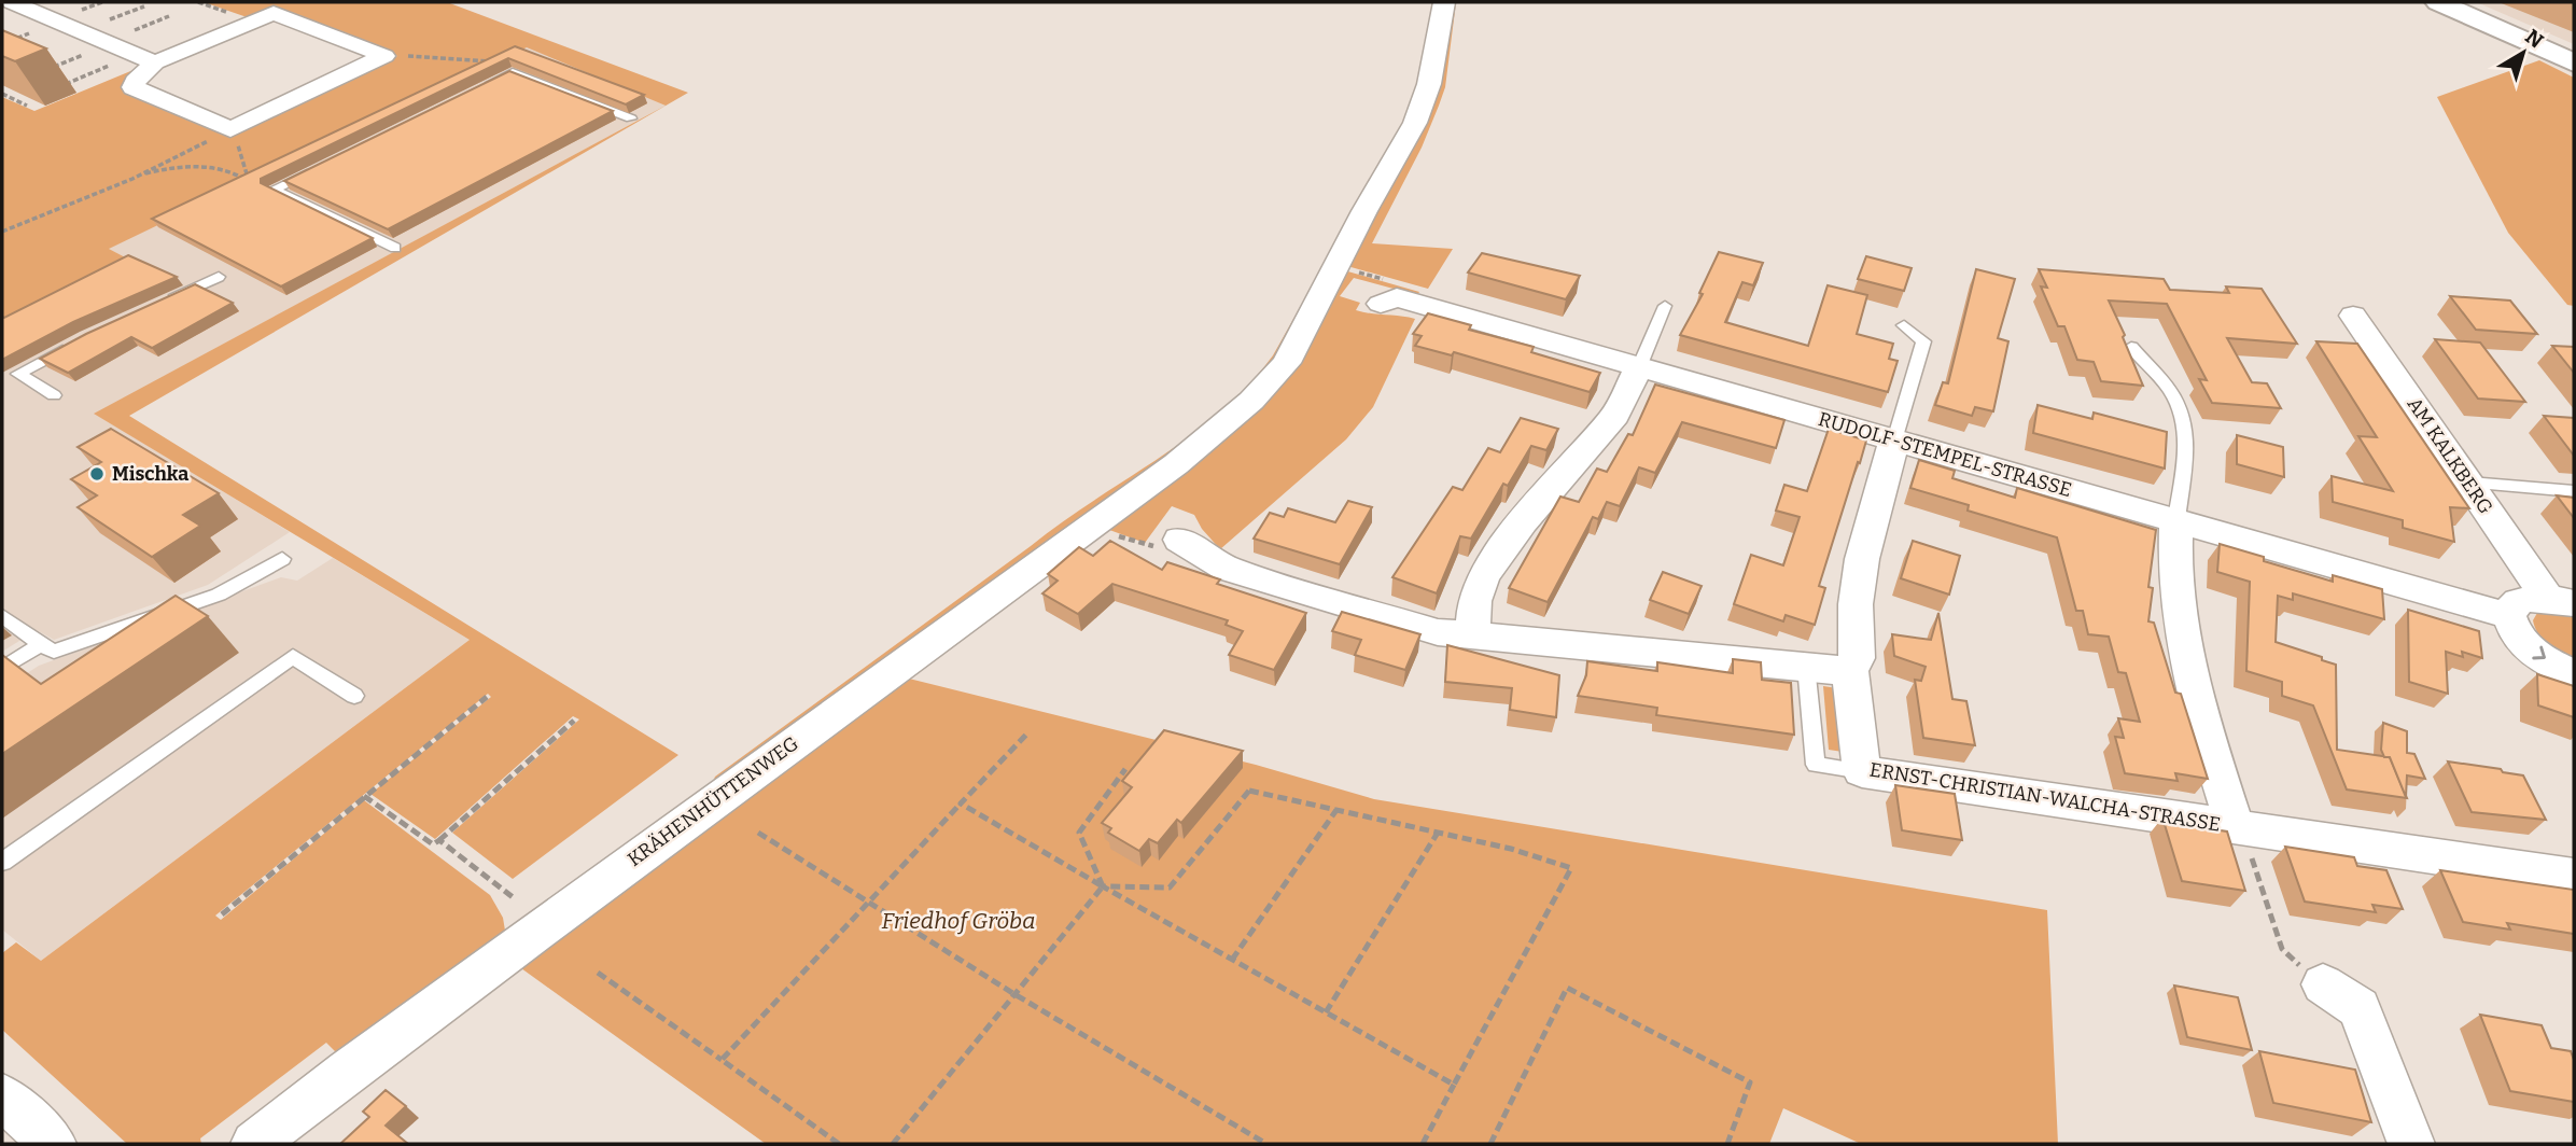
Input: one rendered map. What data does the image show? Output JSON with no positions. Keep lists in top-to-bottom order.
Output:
{
  "streets": {
    "street": [
      "RUDOLF-STEMPEL-STRASSE",
      "AM KALKBERG",
      "ERNST-CHRISTIAN-WALCHA-STRASSE",
      "KRÄHENHÜTTENWEG"
    ]
  },
  "crossings": [
    ["RUDOLF-STEMPEL-STRASSE", "ERNST-CHRISTIAN-WALCHA-STRASSE"]
  ],
  "parks": ["Friedhof Gröba"],
  "places": ["Mischka"],
  "north": "top right"
}
